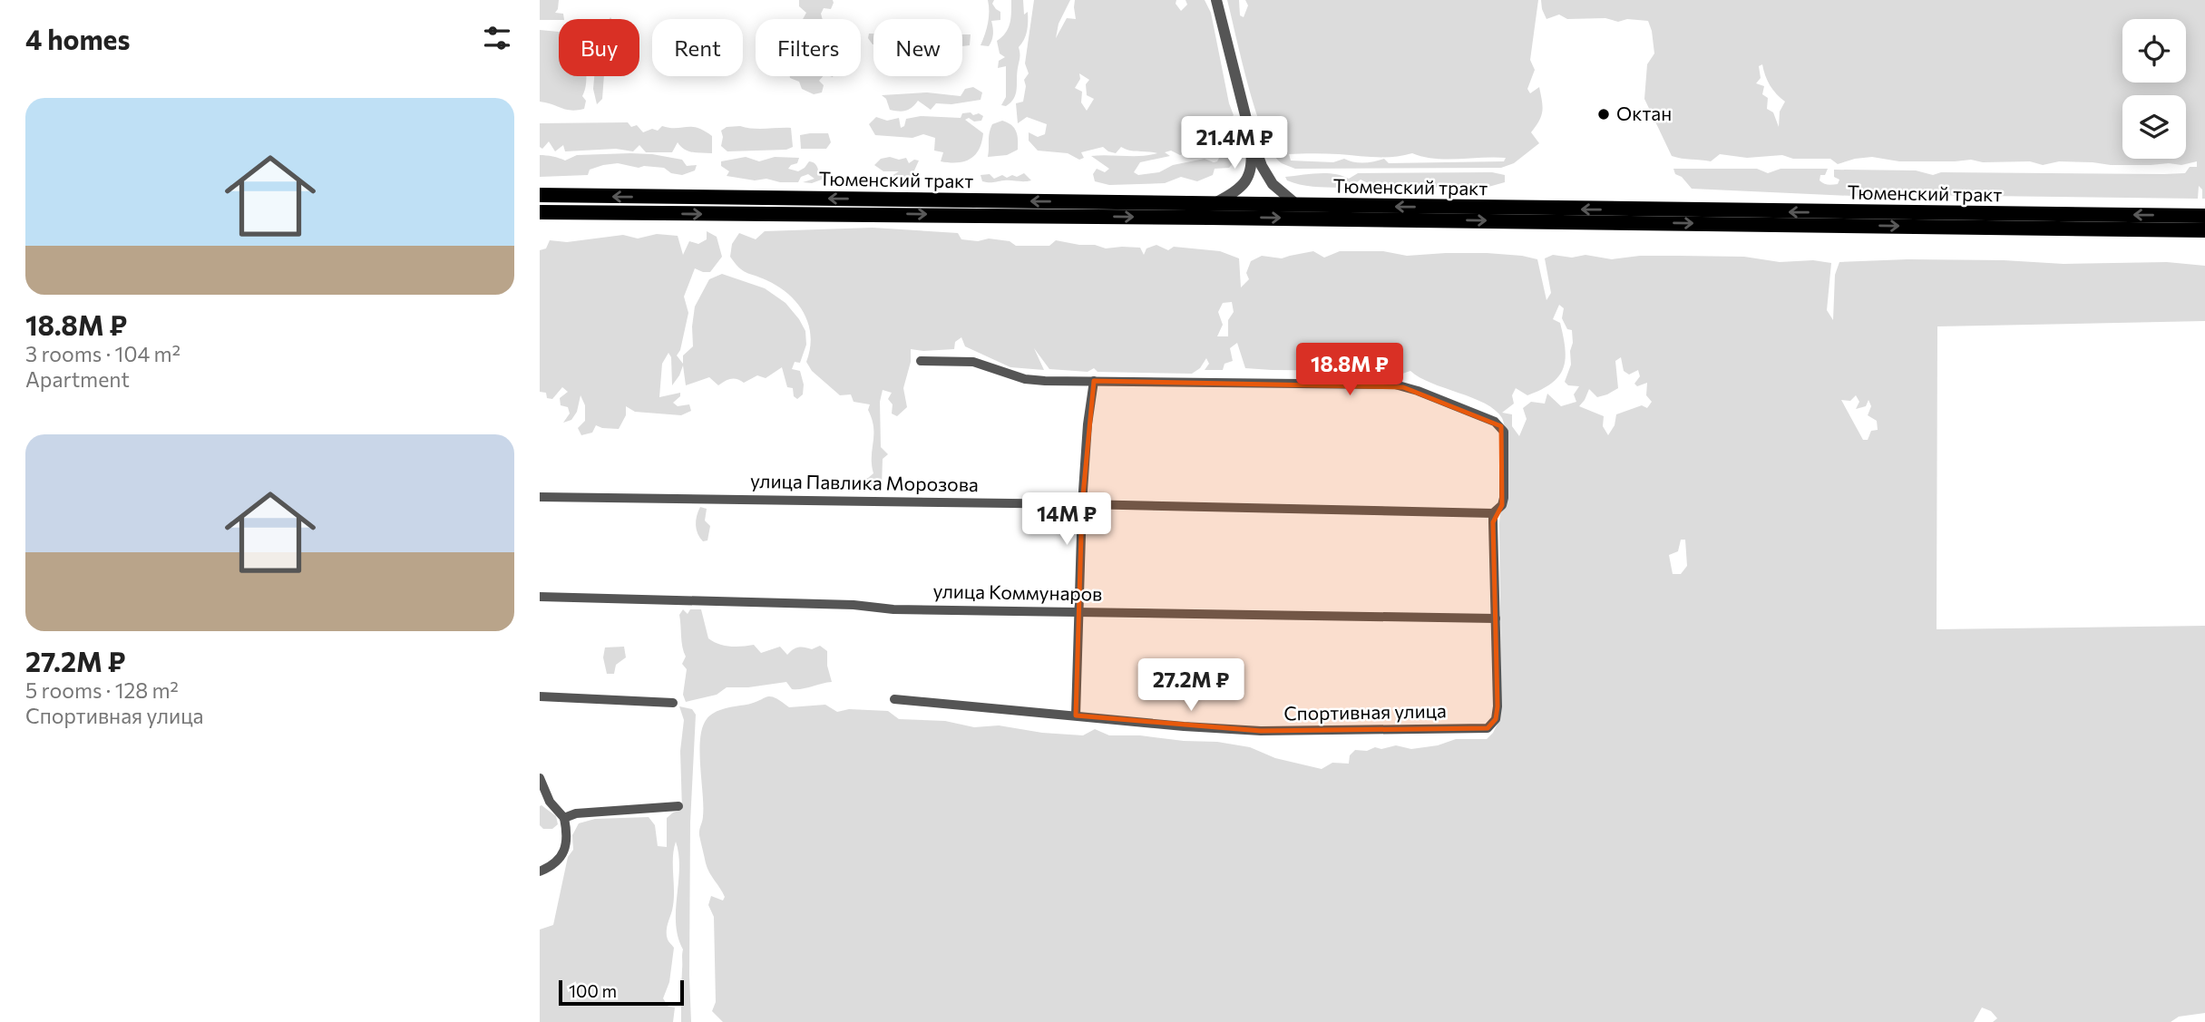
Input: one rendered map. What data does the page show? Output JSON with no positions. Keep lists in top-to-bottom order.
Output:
{
  "streets": {
    "main road": ["Тюменский тракт"],
    "street": ["улица Павлика Морозова", "улица Коммунаров", "Спортивная улица"]
  },
  "crossings": [
    ["улица Коммунаров", "Спортивная улица"]
  ],
  "places": ["Октан"],
  "scale_bar": "100 m",
  "page": {
    "heading": "4 homes",
    "chip": [
      "Buy",
      "Rent",
      "Filters",
      "New"
    ],
    "list": [
      {
        "name": "18.8M ₽",
        "note": "3 rooms · 104 m² · Apartment"
      },
      {
        "name": "27.2M ₽",
        "note": "5 rooms · 128 m² · Спортивная улица"
      }
    ],
    "price": [
      "21.4M ₽",
      "18.8M ₽",
      "14M ₽",
      "27.2M ₽"
    ],
    "scale": "100 m"
  }
}
